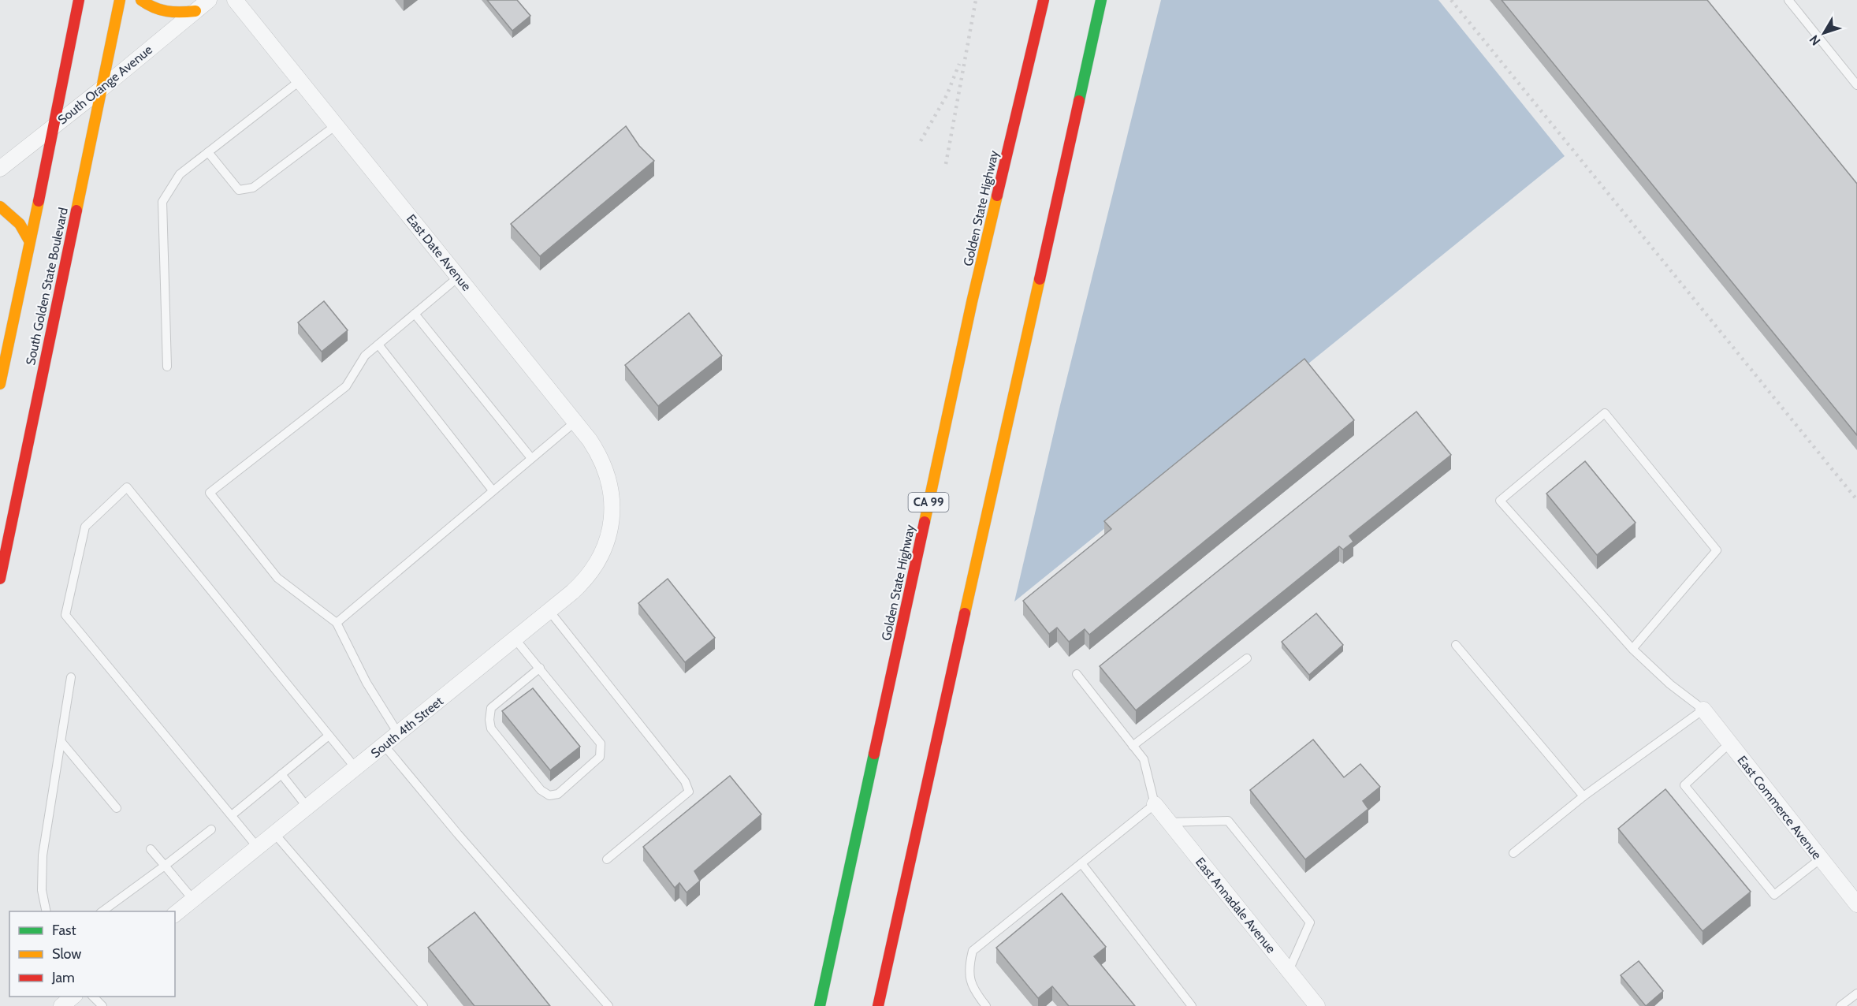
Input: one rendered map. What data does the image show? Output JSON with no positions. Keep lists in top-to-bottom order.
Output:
{
  "streets": {
    "main road": ["Golden State Highway", "South Golden State Boulevard", "CA 99"],
    "street": [
      "South Orange Avenue",
      "East Date Avenue",
      "South 4th Street",
      "East Commerce Avenue",
      "East Annadale Avenue"
    ]
  },
  "crossings": [
    ["South Orange Avenue", "South Golden State Boulevard"],
    ["East Date Avenue", "South 4th Street"]
  ],
  "legend": ["Fast", "Slow", "Jam"],
  "north": "bottom left"
}
